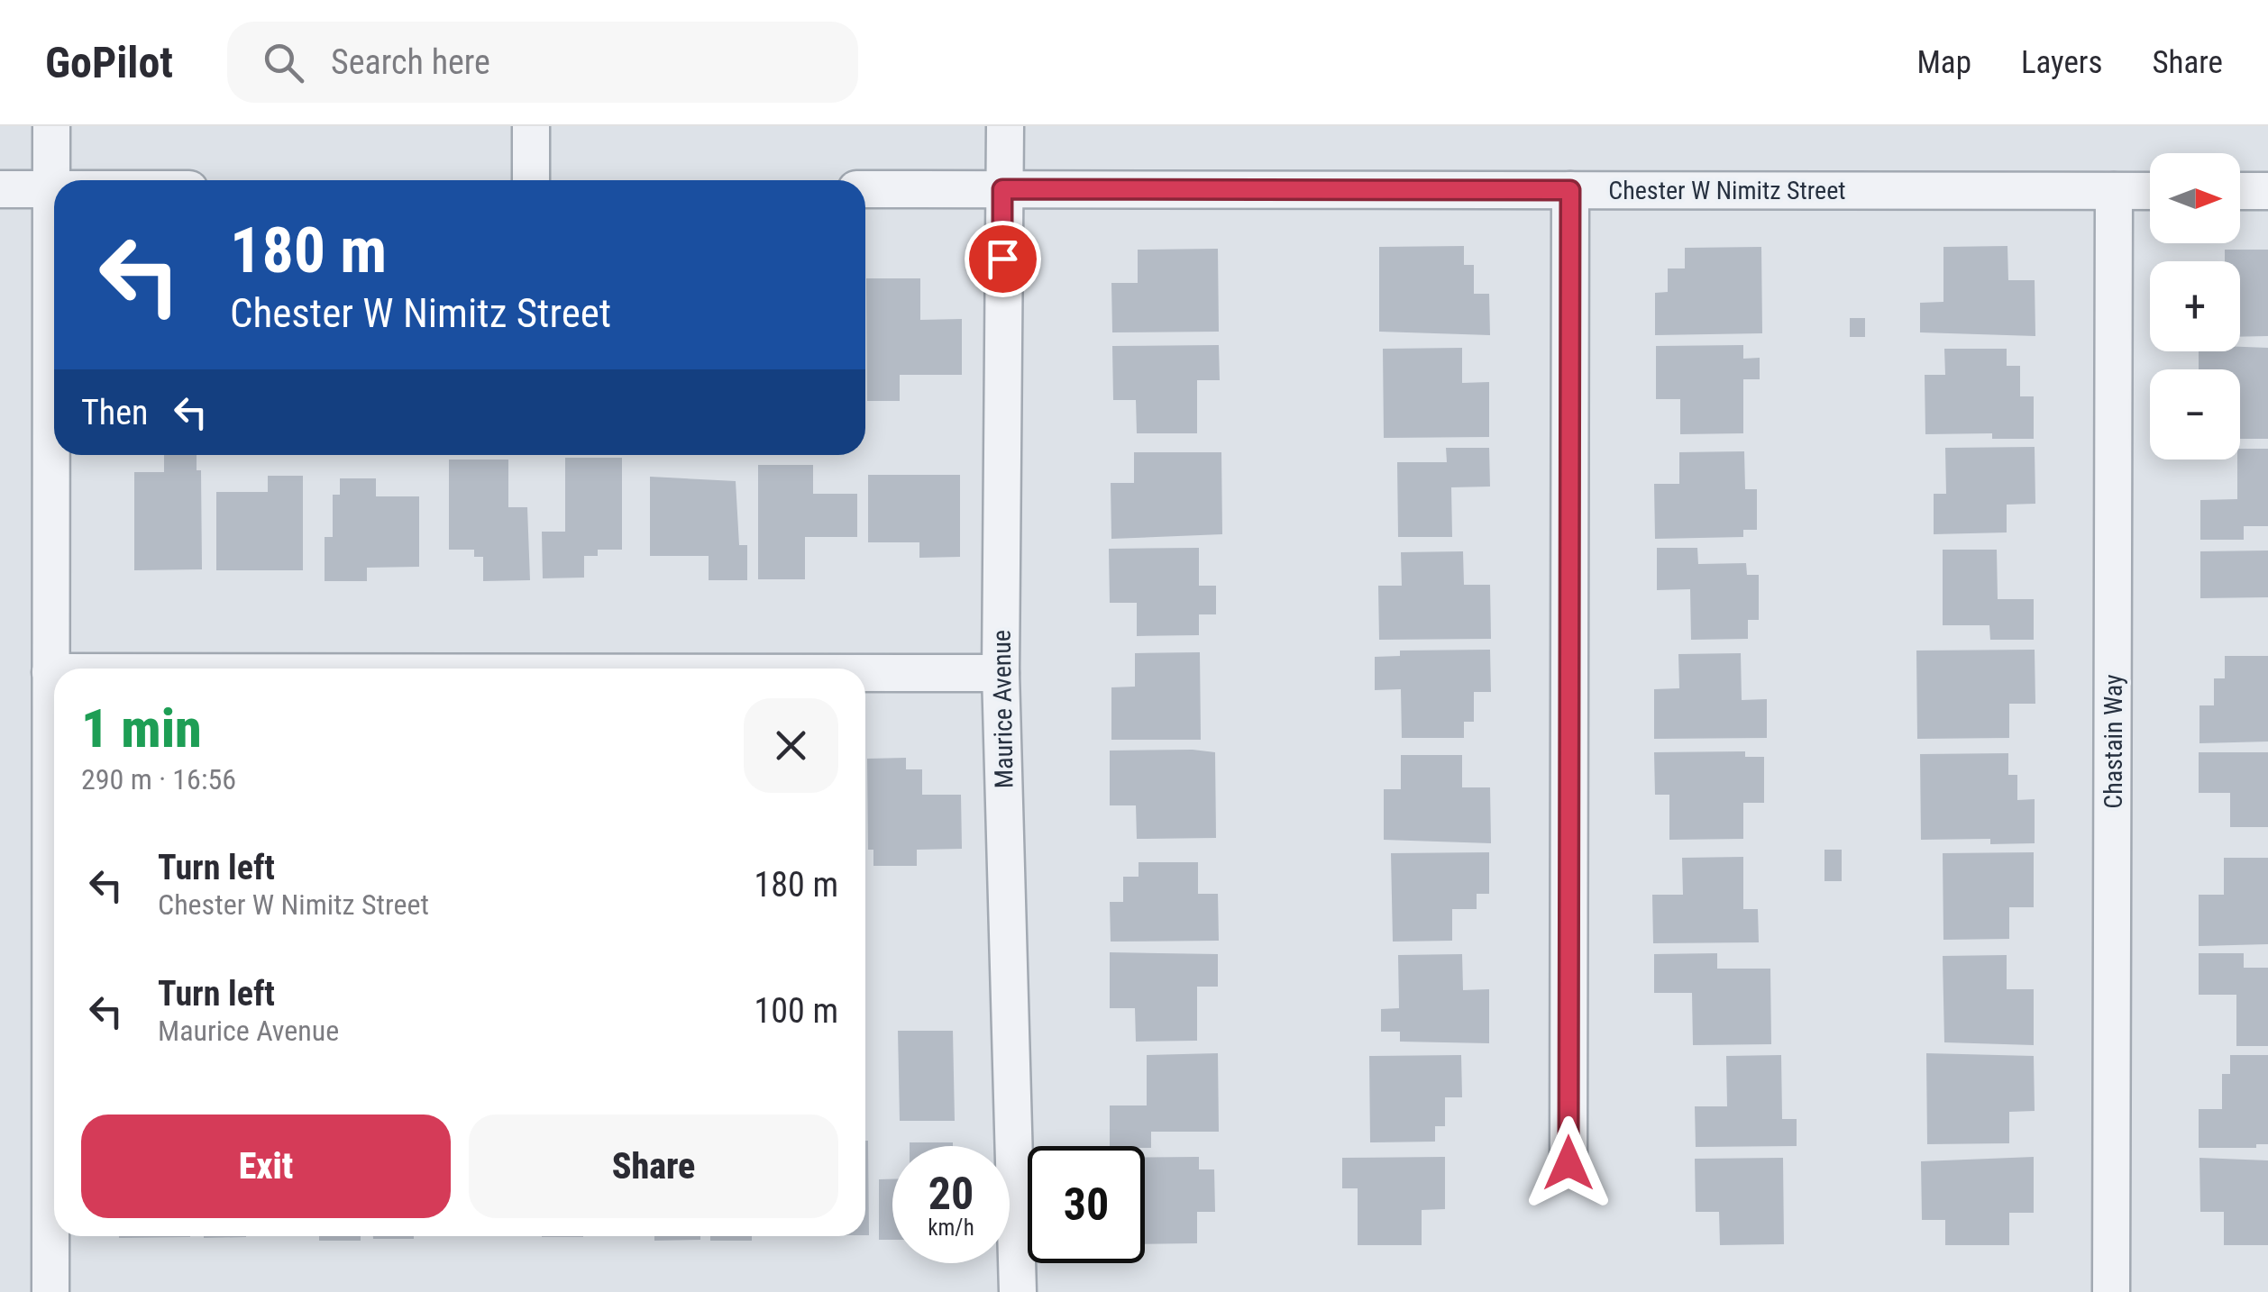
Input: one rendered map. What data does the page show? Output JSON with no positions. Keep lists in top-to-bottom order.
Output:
{
  "streets": {
    "street": ["Chester W Nimitz Street", "Maurice Avenue", "Chastain Way"]
  },
  "crossings": [
    ["Chester W Nimitz Street", "Maurice Avenue"],
    ["Chester W Nimitz Street", "Chastain Way"]
  ],
  "north": "right",
  "page": {
    "header": "GoPilot",
    "search": "Search here",
    "nav": ["Map", "Layers", "Share"],
    "map_buttons": ["+", "−"],
    "turn": ["180 m", "Chester W Nimitz Street"],
    "then": "Then",
    "heading": ["1 min", "290 m · 16:56"],
    "list": [
      {
        "name": "Turn left",
        "note": "Chester W Nimitz Street",
        "value": "180 m"
      },
      {
        "name": "Turn left",
        "note": "Maurice Avenue",
        "value": "100 m"
      }
    ],
    "buttons": ["Exit", "Share"],
    "speed": "20 km/h",
    "limit": "30"
  }
}
